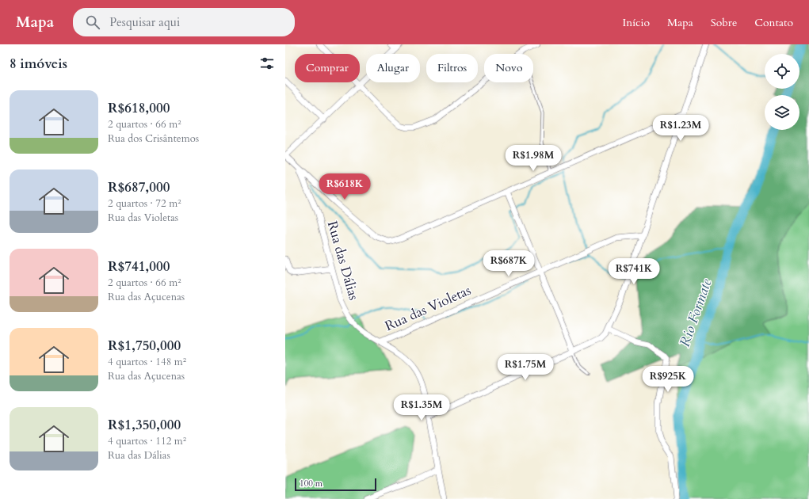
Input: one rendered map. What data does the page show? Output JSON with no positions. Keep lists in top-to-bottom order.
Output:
{
  "streets": {
    "street": ["Rua das Dálias", "Rua das Violetas"]
  },
  "crossings": [
    ["Rua das Dálias", "Rua das Violetas"]
  ],
  "water": ["Rio Formate"],
  "scale_bar": "100 m",
  "page": {
    "header": "Mapa",
    "search": "Pesquisar aqui",
    "nav": [
      "Início",
      "Mapa",
      "Sobre",
      "Contato"
    ],
    "heading": "8 imóveis",
    "chip": [
      "Comprar",
      "Alugar",
      "Filtros",
      "Novo"
    ],
    "list": [
      {
        "name": "R$618,000",
        "note": "2 quartos · 66 m² · Rua dos Crisântemos"
      },
      {
        "name": "R$687,000",
        "note": "2 quartos · 72 m² · Rua das Violetas"
      },
      {
        "name": "R$741,000",
        "note": "2 quartos · 66 m² · Rua das Açucenas"
      },
      {
        "name": "R$1,750,000",
        "note": "4 quartos · 148 m² · Rua das Açucenas"
      },
      {
        "name": "R$1,350,000",
        "note": "4 quartos · 112 m² · Rua das Dálias"
      }
    ],
    "price": [
      "R$1.23M",
      "R$1.98M",
      "R$618K",
      "R$687K",
      "R$741K",
      "R$1.75M",
      "R$925K",
      "R$1.35M"
    ],
    "scale": "100 m"
  }
}
